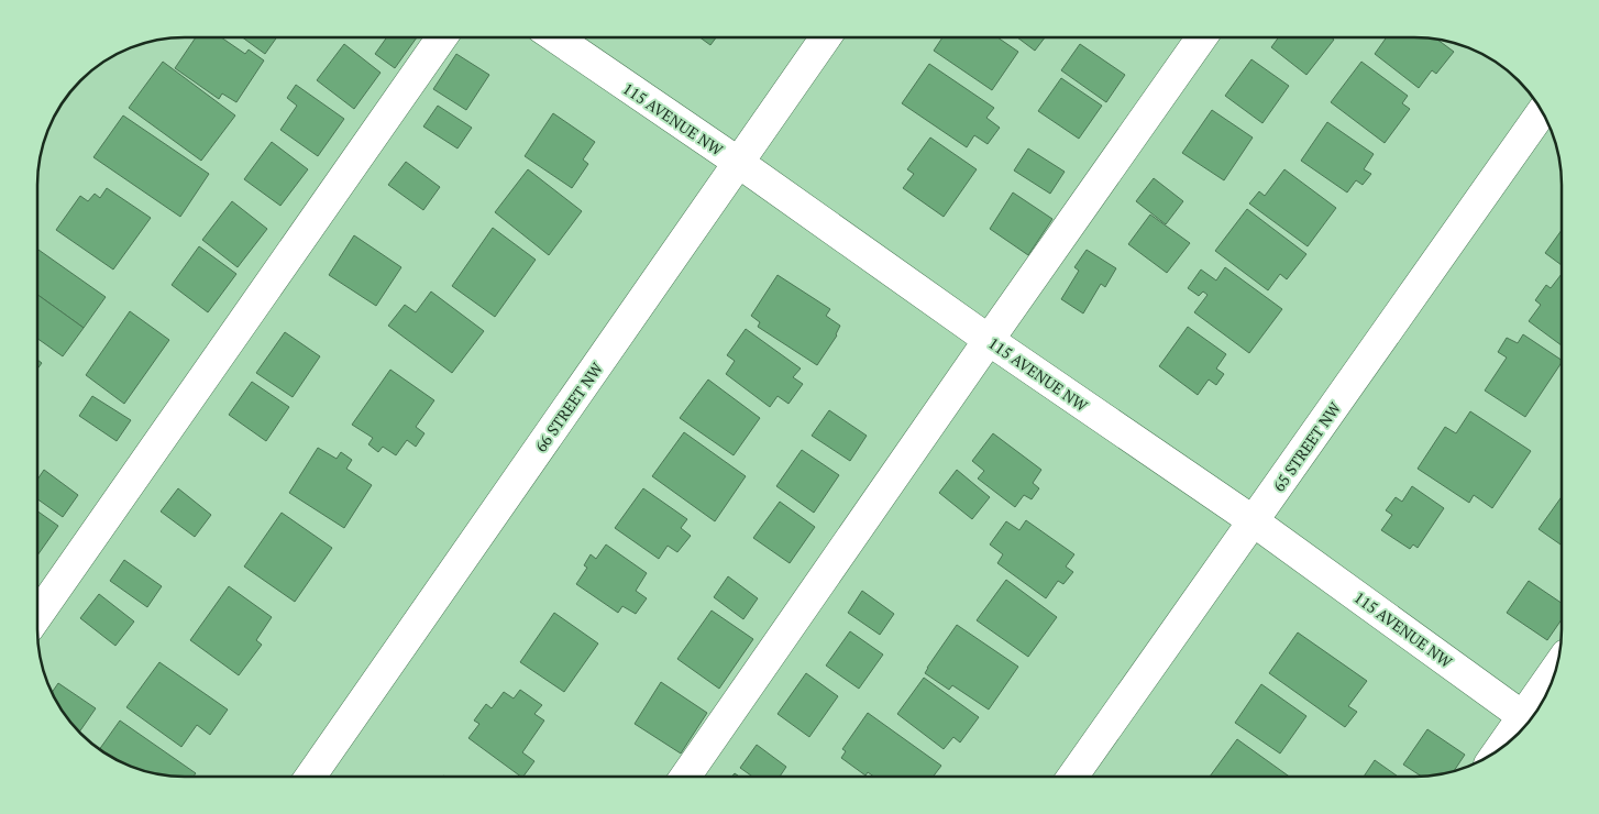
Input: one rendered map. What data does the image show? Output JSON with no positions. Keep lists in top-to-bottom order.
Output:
{
  "streets": {
    "street": ["115 AVENUE NW", "66 STREET NW", "65 STREET NW"]
  },
  "crossings": [
    ["115 AVENUE NW", "66 STREET NW"],
    ["115 AVENUE NW", "65 STREET NW"]
  ]
}
